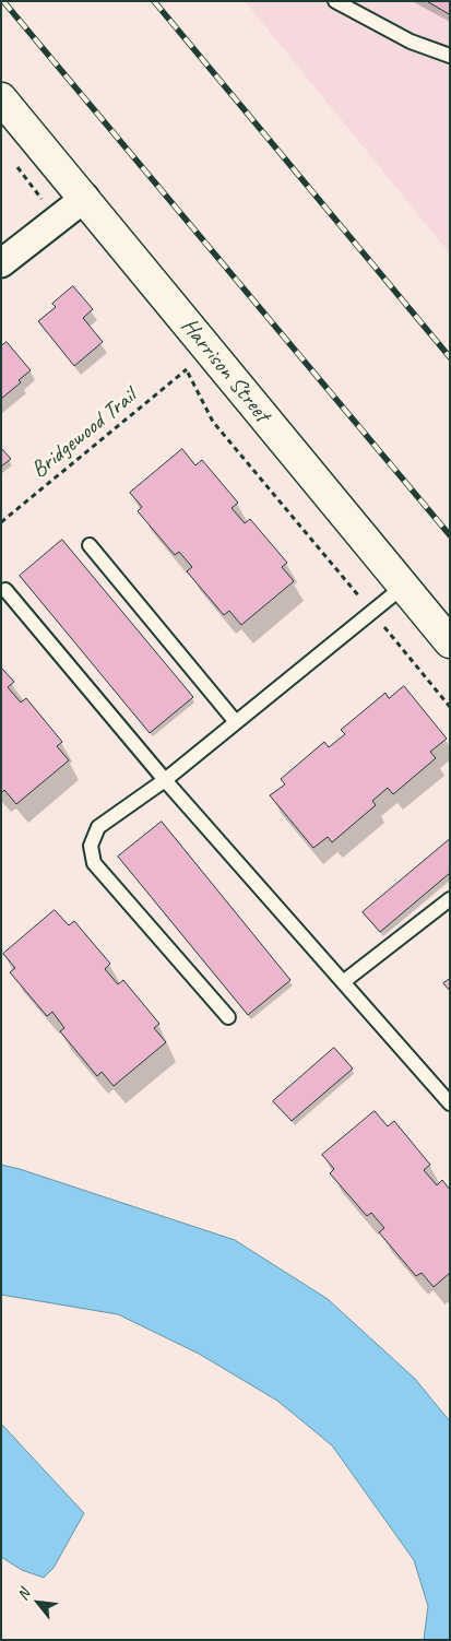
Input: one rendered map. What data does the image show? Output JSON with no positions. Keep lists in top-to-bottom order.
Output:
{
  "streets": {
    "main road": ["Harrison Street"],
    "path": ["Bridgewood Trail"]
  },
  "north": "top left"
}
